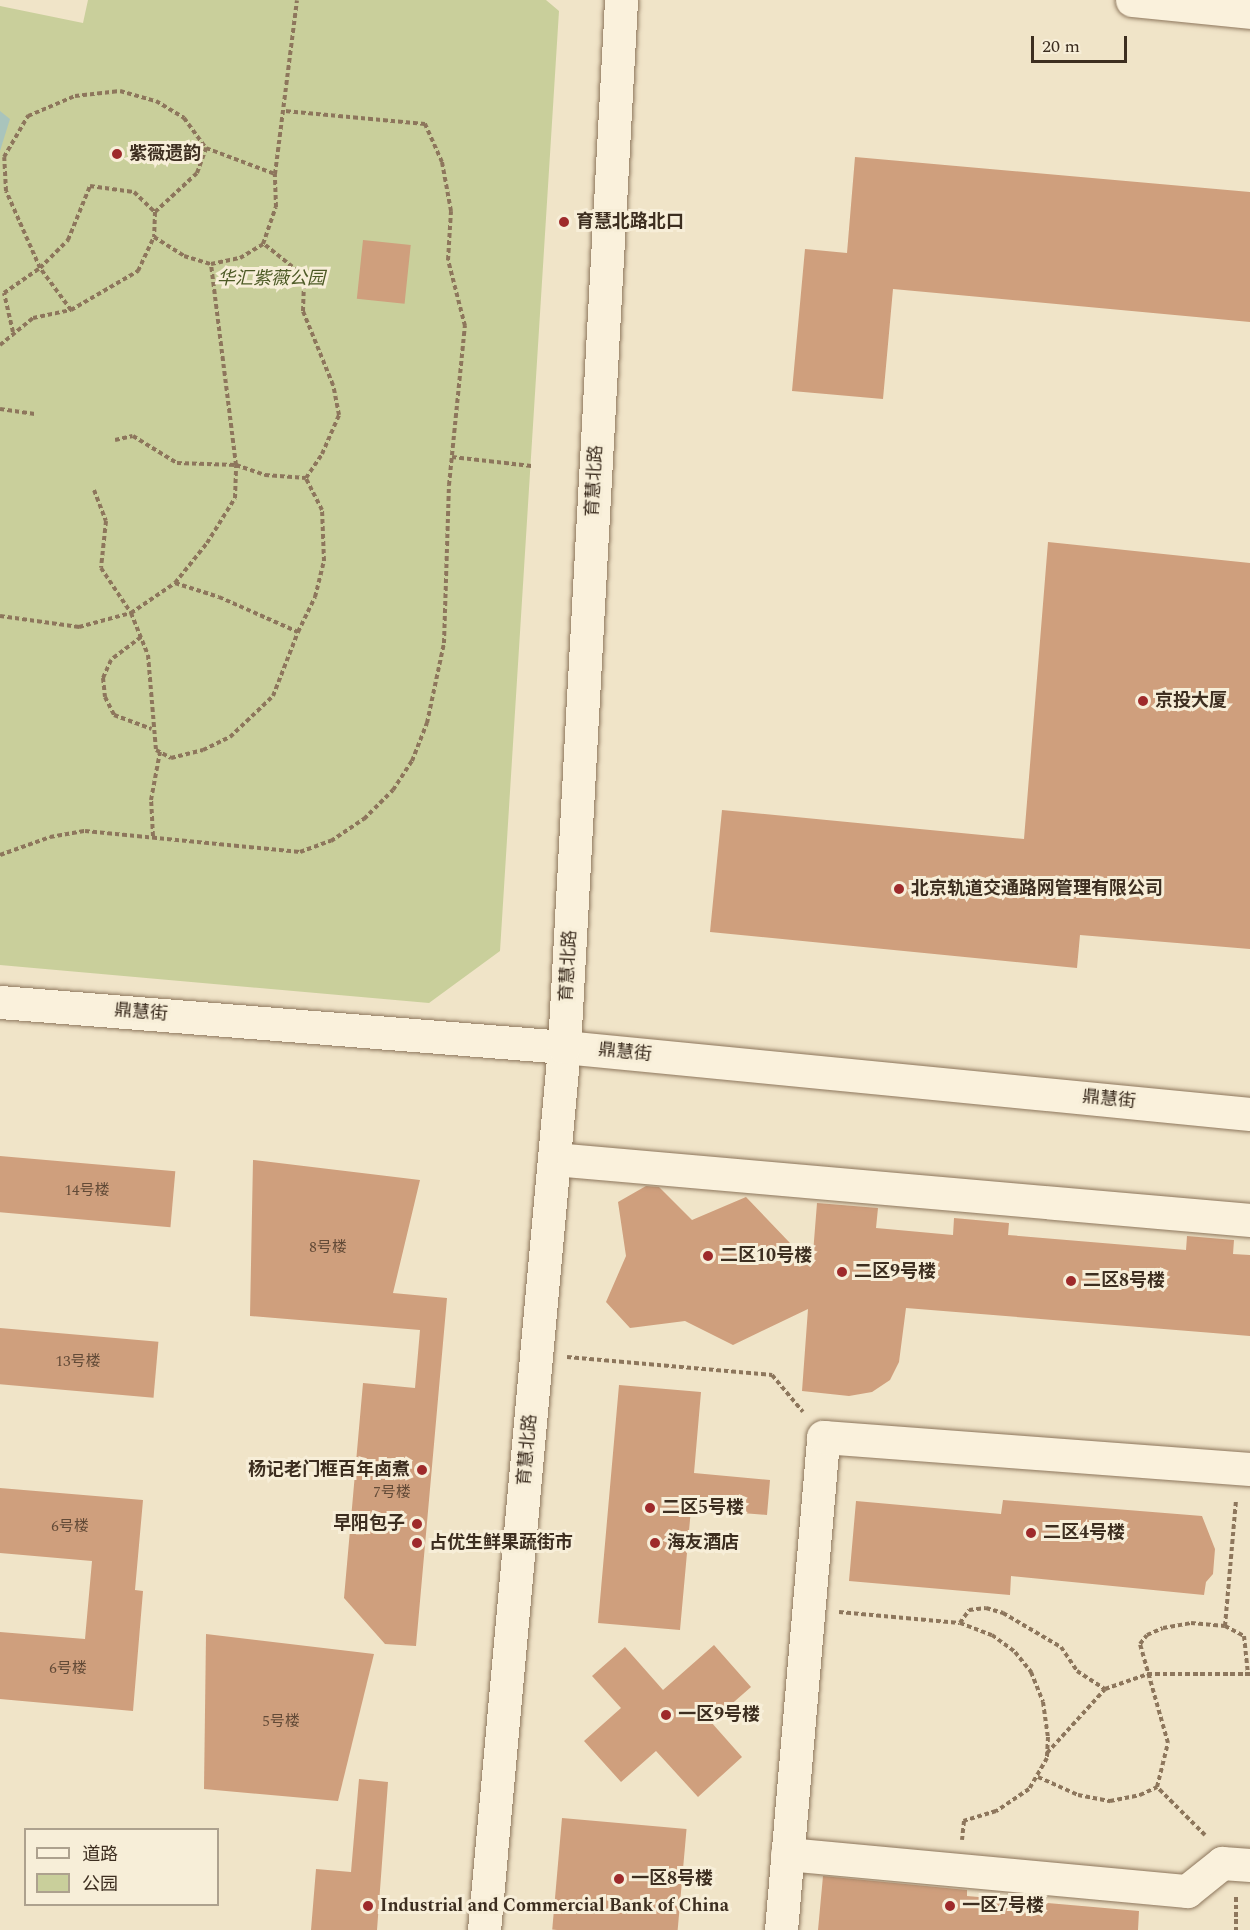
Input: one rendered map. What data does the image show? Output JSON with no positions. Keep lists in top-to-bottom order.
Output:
{
  "streets": {
    "street": ["育慧北路", "鼎慧街"]
  },
  "crossings": [
    ["育慧北路", "鼎慧街"]
  ],
  "parks": ["华汇紫薇公园"],
  "places": [
    "紫薇遗韵",
    "育慧北路北口",
    "京投大厦",
    "北京轨道交通路网管理有限公司",
    "二区10号楼",
    "二区9号楼",
    "二区8号楼",
    "杨记老门框百年卤煮",
    "二区5号楼",
    "早阳包子",
    "二区4号楼",
    "占优生鲜果蔬街市",
    "海友酒店",
    "一区9号楼",
    "一区8号楼",
    "Industrial and Commercial Bank of China",
    "一区7号楼"
  ],
  "house_numbers": [
    "14号楼",
    "8号楼",
    "13号楼",
    "7号楼",
    "6号楼",
    "6号楼",
    "5号楼"
  ],
  "legend": ["道路", "公园"],
  "scale_bar": "20 m"
}
